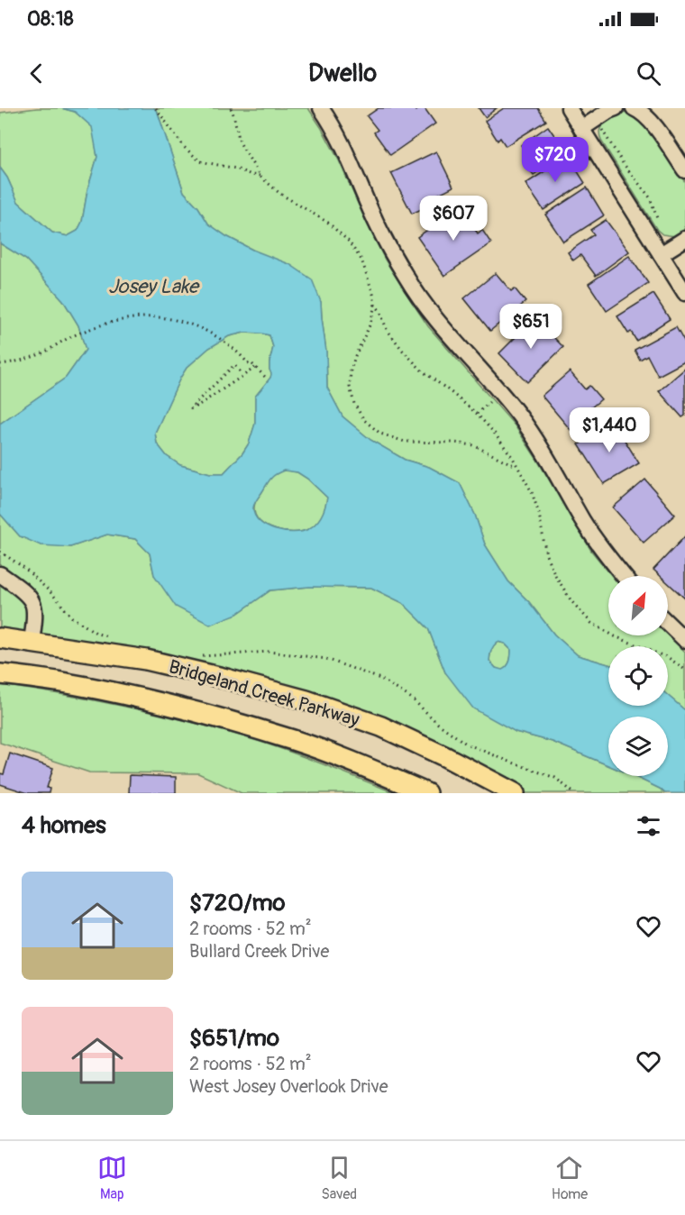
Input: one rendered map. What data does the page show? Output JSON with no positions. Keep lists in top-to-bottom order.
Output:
{
  "streets": {
    "main road": ["Bridgeland Creek Parkway"]
  },
  "water": ["Josey Lake"],
  "north": "top right",
  "page": {
    "status": "08:18",
    "header": "Dwello",
    "price": [
      "$720",
      "$607",
      "$651",
      "$1,440"
    ],
    "heading": "4 homes",
    "list": [
      {
        "name": "$720/mo",
        "note": "2 rooms · 52 m² · Bullard Creek Drive"
      },
      {
        "name": "$651/mo",
        "note": "2 rooms · 52 m² · West Josey Overlook Drive"
      }
    ],
    "tabs": ["Map", "Saved", "Home"]
  }
}
